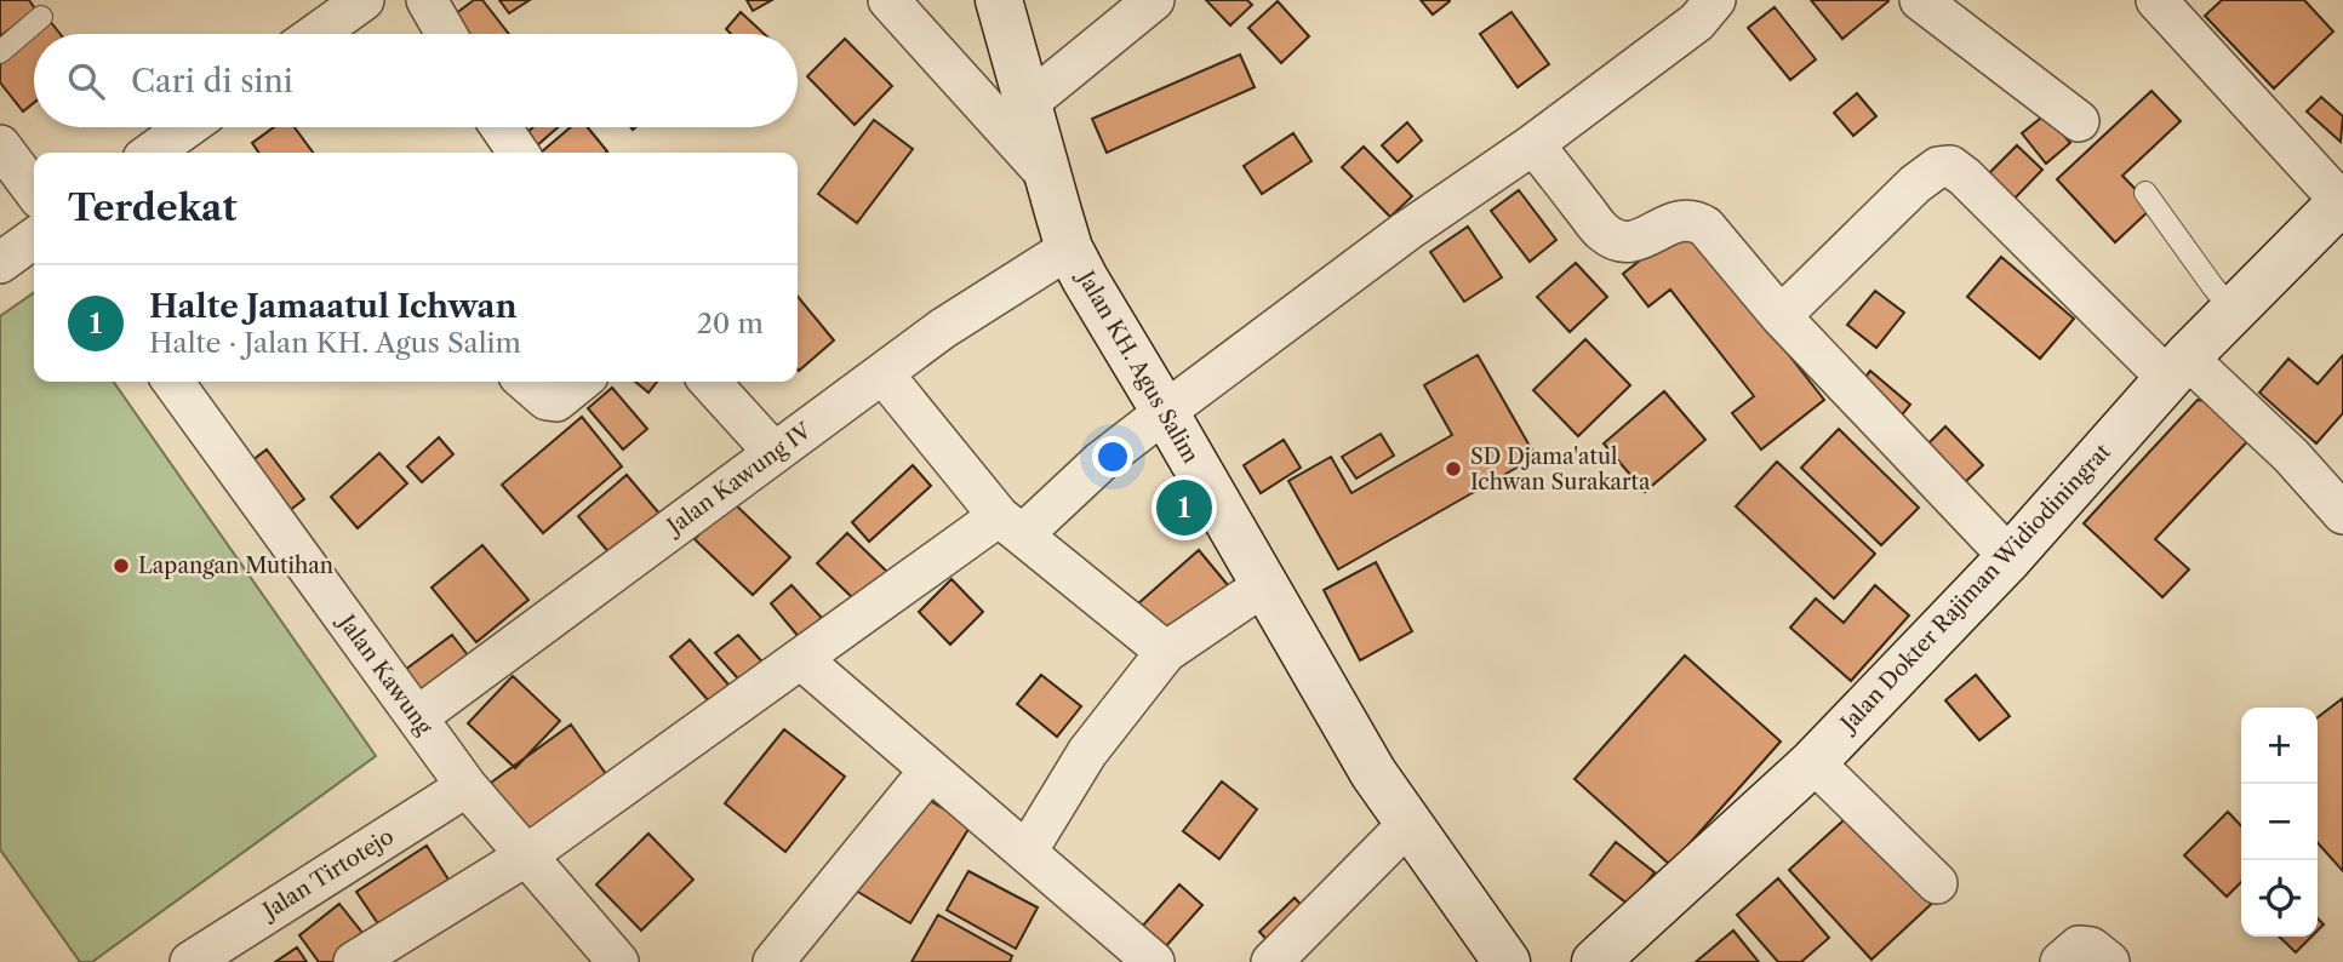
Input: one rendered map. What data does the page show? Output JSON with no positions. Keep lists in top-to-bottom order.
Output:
{
  "streets": {
    "main road": ["Jalan KH. Agus Salim", "Jalan Dokter Rajiman Widiodiningrat"],
    "street": ["Jalan Kawung IV", "Jalan Kawung", "Jalan Tirtotejo"]
  },
  "crossings": [
    ["Jalan KH. Agus Salim", "Jalan Kawung IV"],
    ["Jalan Kawung IV", "Jalan Kawung"],
    ["Jalan Kawung", "Jalan Tirtotejo"]
  ],
  "places": ["SD Djama'atul Ichwan Surakarta", "Lapangan Mutihan"],
  "page": {
    "search": "Cari di sini",
    "heading": "Terdekat",
    "list": [
      {
        "mark": "1",
        "name": "Halte Jamaatul Ichwan",
        "note": "Halte · Jalan KH. Agus Salim",
        "value": "20 m"
      }
    ],
    "pins": "1",
    "map_buttons": ["+", "−"]
  }
}
